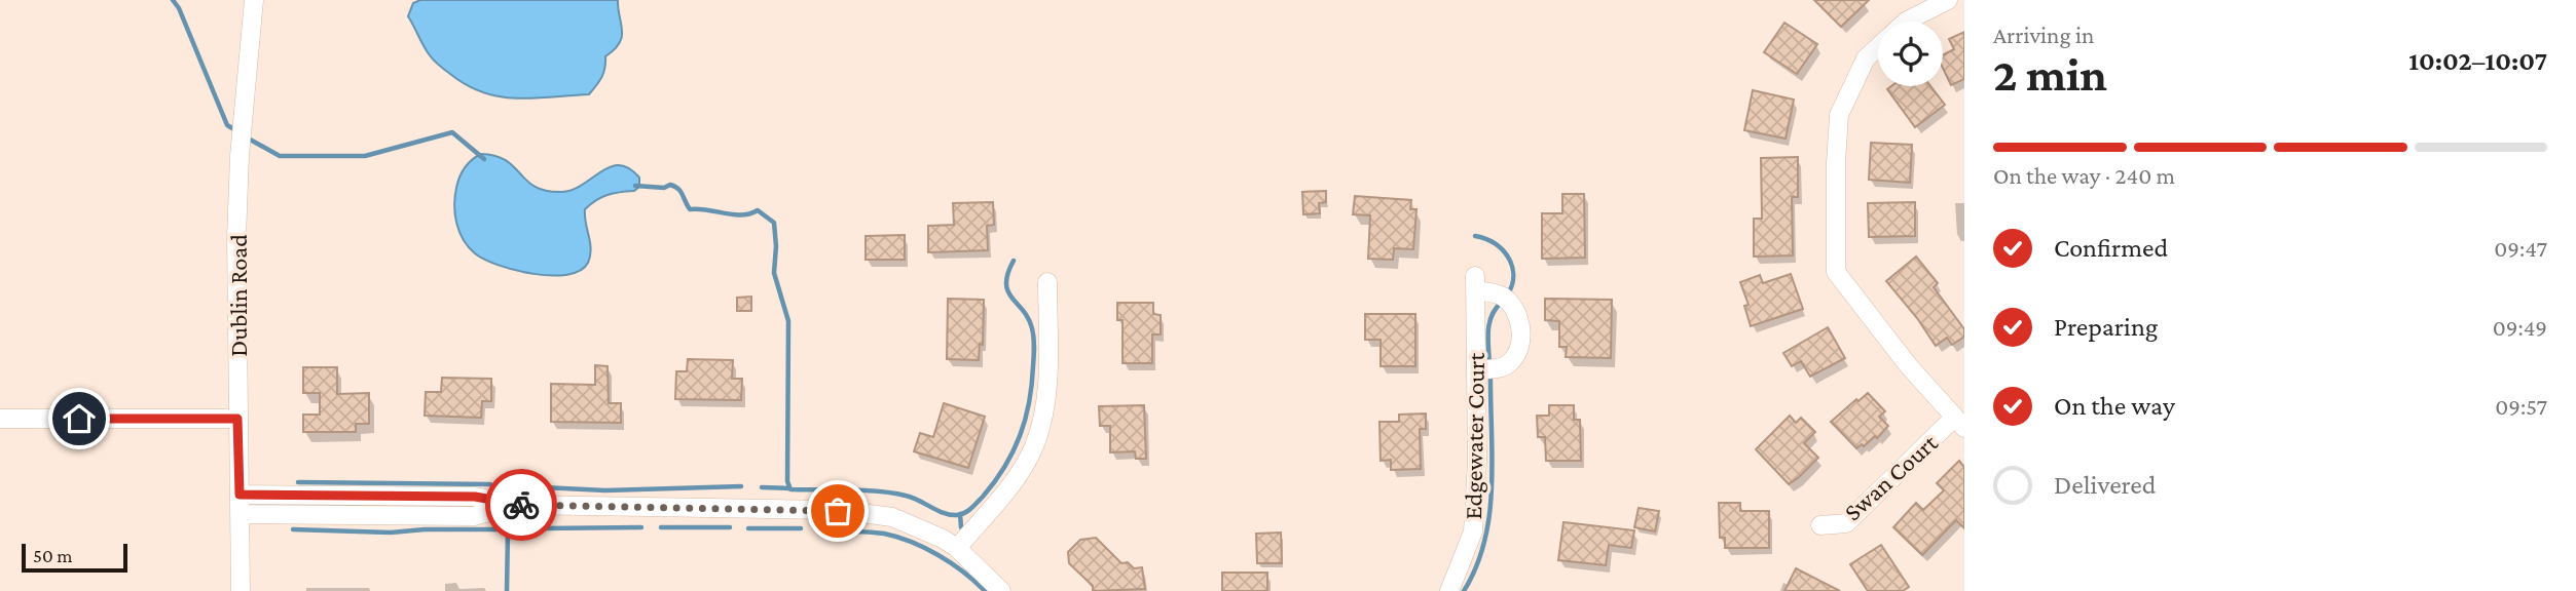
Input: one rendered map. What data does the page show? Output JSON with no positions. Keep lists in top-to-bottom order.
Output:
{
  "streets": {
    "street": ["Dublin Road", "Edgewater Court", "Swan Court"]
  },
  "scale_bar": "50 m",
  "page": {
    "heading": ["2 min", "Arriving in", "10:02–10:07"],
    "bar": "On the way · 240 m",
    "list": [
      ["Confirmed", "09:47"],
      ["Preparing", "09:49"],
      ["On the way", "09:57"],
      "Delivered"
    ],
    "scale": "50 m"
  }
}
